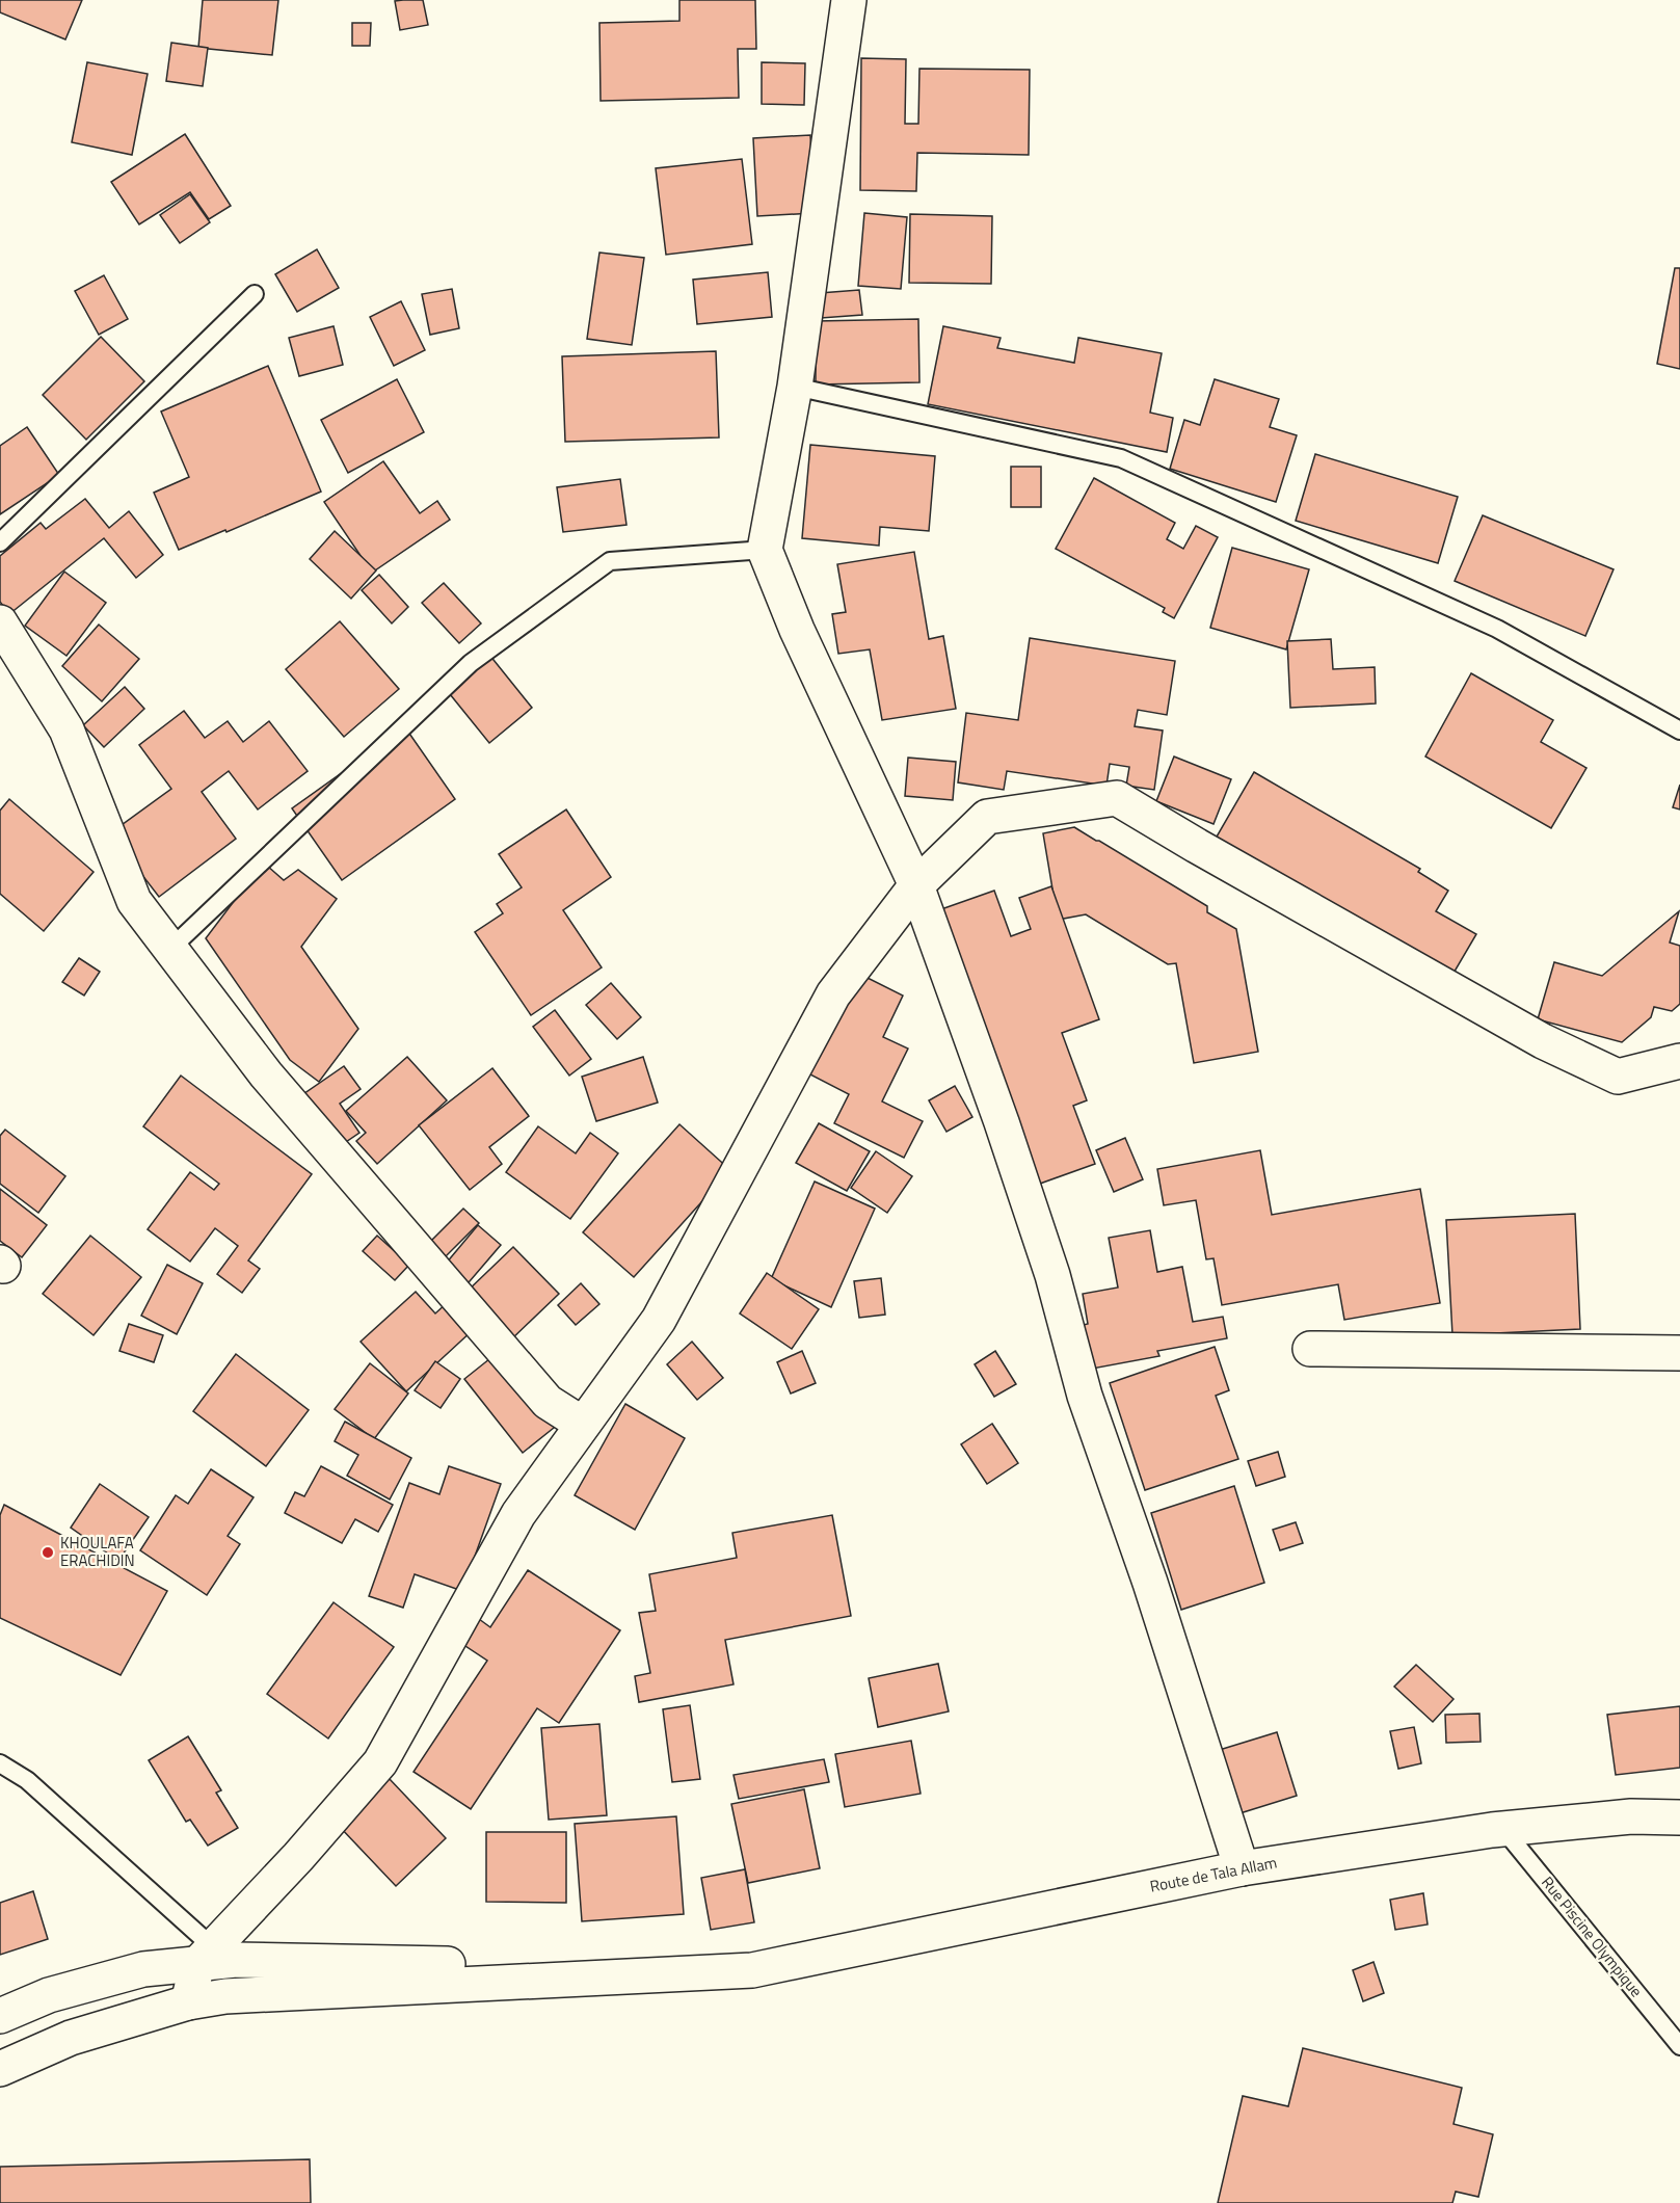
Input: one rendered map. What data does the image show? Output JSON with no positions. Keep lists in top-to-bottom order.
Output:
{
  "streets": {
    "street": ["Route de Tala Allam"],
    "lane": ["Rue Piscine Olympique"]
  },
  "crossings": [
    ["Route de Tala Allam", "Rue Piscine Olympique"]
  ],
  "places": ["KHOULAFA ERACHIDIN"]
}
